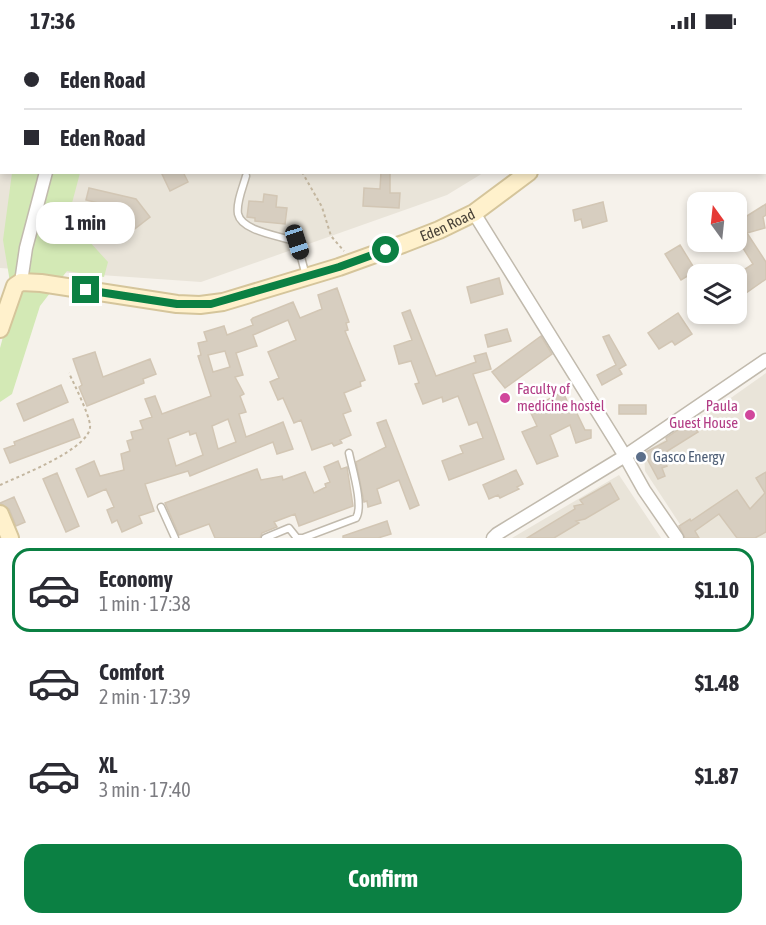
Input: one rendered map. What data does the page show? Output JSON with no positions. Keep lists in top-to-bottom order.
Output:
{
  "streets": {
    "street": ["Eden Road"]
  },
  "places": ["Faculty of medicine hostel", "Paula Guest House", "Gasco Energy"],
  "north": "top",
  "page": {
    "status": "17:36",
    "banner": ["Eden Road", "Eden Road"],
    "bubble": "1 min",
    "list": [
      {
        "name": "Economy",
        "note": "1 min · 17:38",
        "value": "$1.10"
      },
      {
        "name": "Comfort",
        "note": "2 min · 17:39",
        "value": "$1.48"
      },
      {
        "name": "XL",
        "note": "3 min · 17:40",
        "value": "$1.87"
      }
    ],
    "buttons": "Confirm"
  }
}
